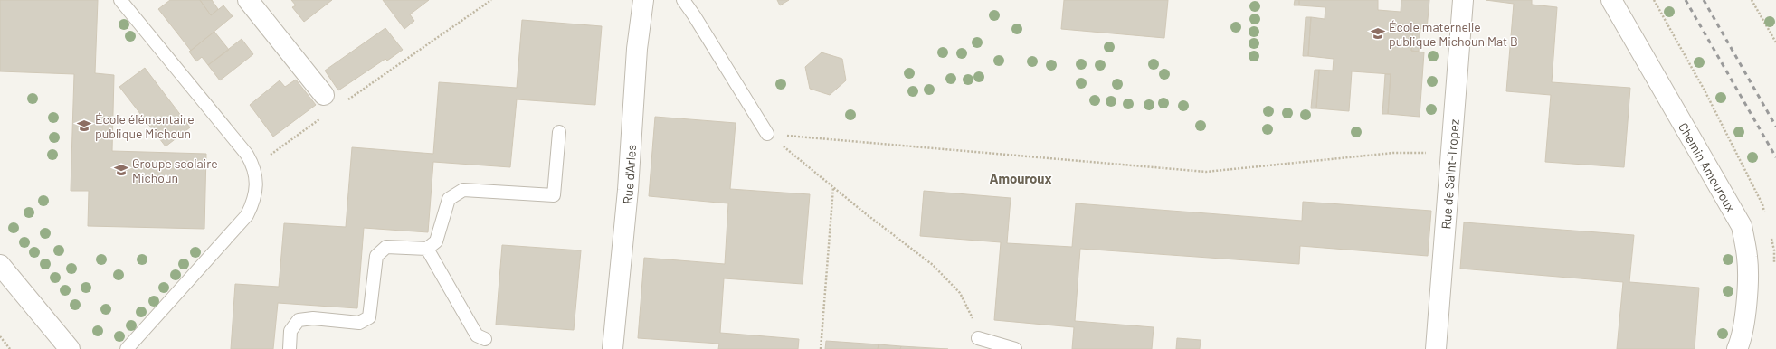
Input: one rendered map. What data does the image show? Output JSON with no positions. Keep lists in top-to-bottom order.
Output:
{
  "streets": {
    "street": ["Chemin Amouroux", "Rue d'Arles", "Rue de Saint-Tropez"]
  },
  "districts": ["Amouroux"],
  "places": {
    "school or university": ["École maternelle publique Michoun Mat B", "École élémentaire publique Michoun", "Groupe scolaire Michoun"]
  }
}
